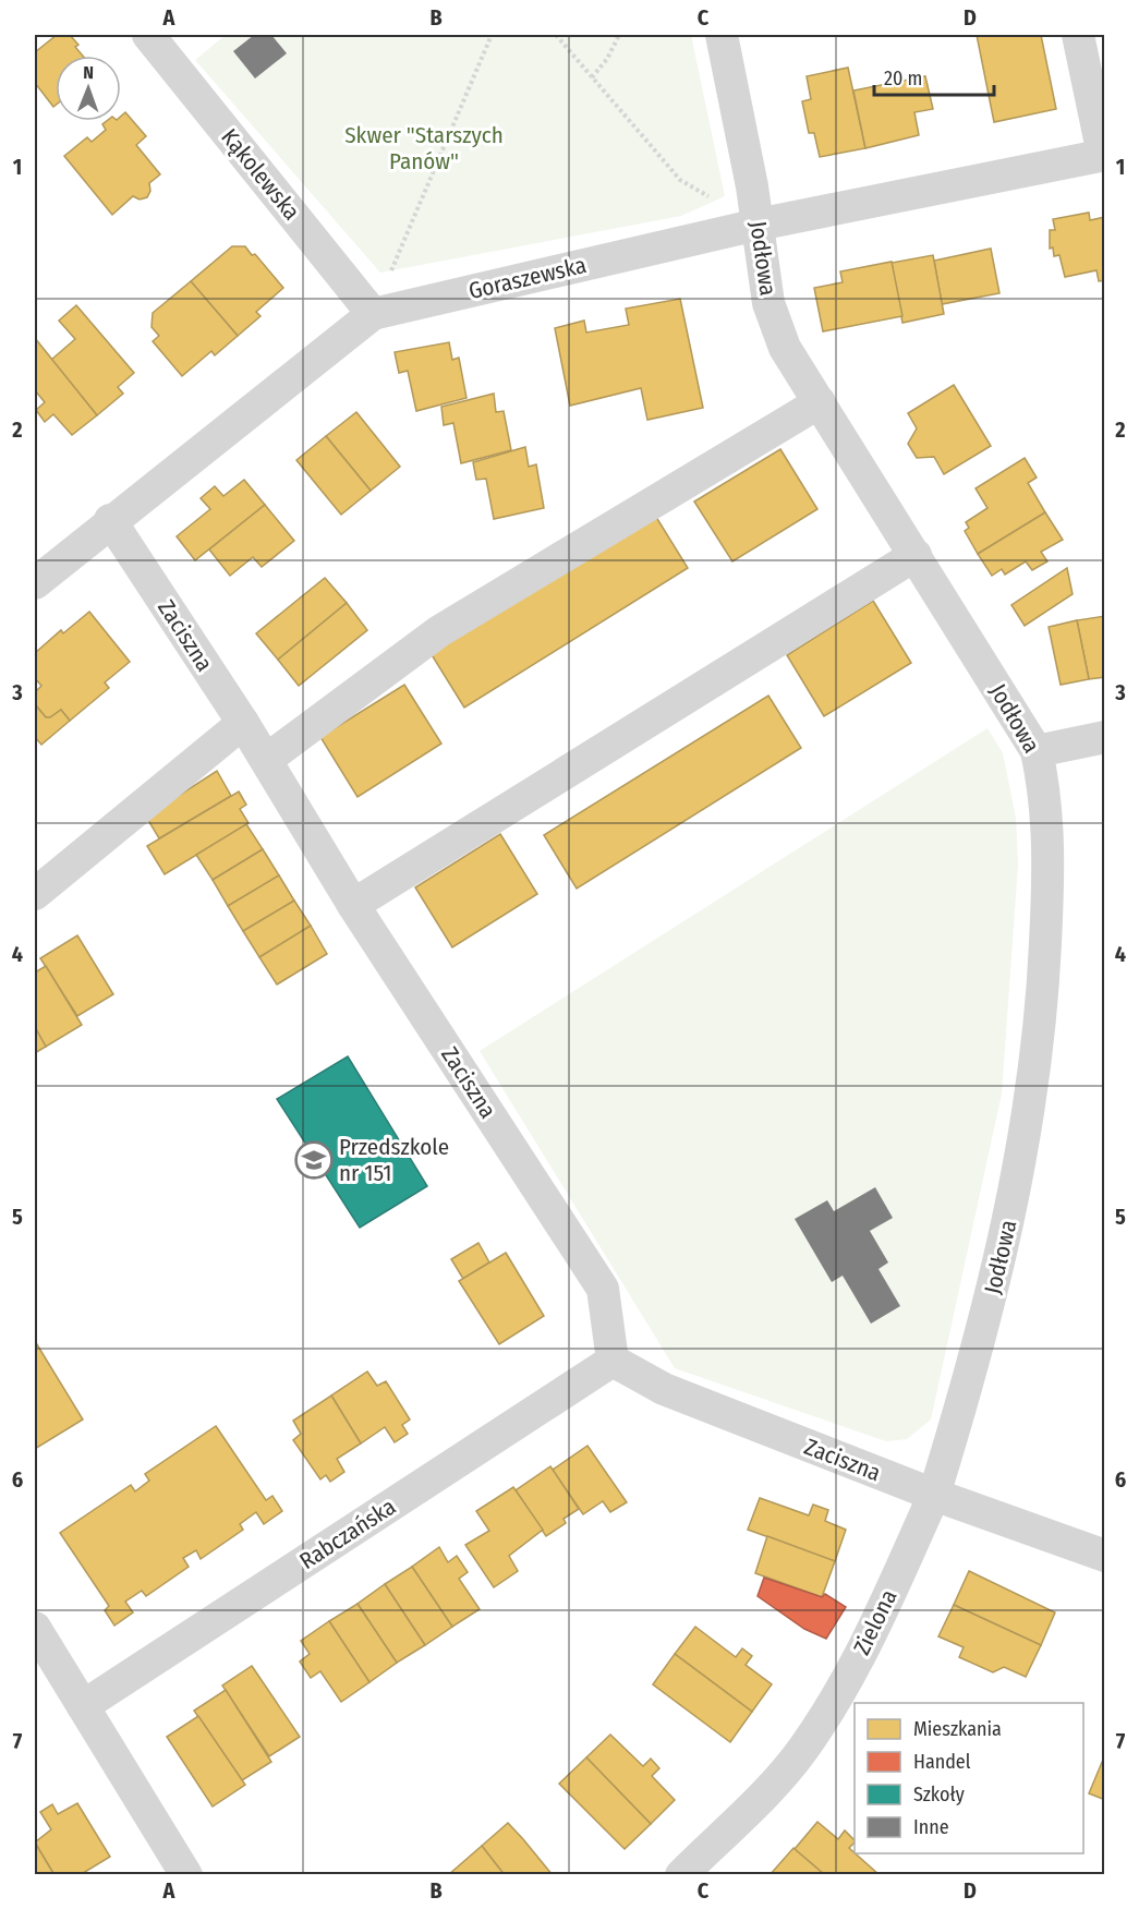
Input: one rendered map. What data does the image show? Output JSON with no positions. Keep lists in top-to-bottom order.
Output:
{
  "streets": {
    "street": [
      "Kąkolewska",
      "Jodłowa",
      "Goraszewska",
      "Zaciszna",
      "Rabczańska",
      "Zielona"
    ]
  },
  "crossings": [
    ["Kąkolewska", "Goraszewska"],
    ["Jodłowa", "Goraszewska"],
    ["Jodłowa", "Zaciszna"],
    ["Jodłowa", "Zielona"],
    ["Goraszewska", "Zaciszna"],
    ["Zaciszna", "Rabczańska"],
    ["Zaciszna", "Zielona"]
  ],
  "parks": ["Skwer \"Starszych Panów\""],
  "places": {
    "school or university": ["Przedszkole nr 151"]
  },
  "legend": [
    "Mieszkania",
    "Handel",
    "Szkoły",
    "Inne"
  ],
  "scale_bar": "20 m",
  "north": "top",
  "grid": {
    "columns": [
      "A",
      "B",
      "C",
      "D"
    ],
    "rows": [
      "1",
      "2",
      "3",
      "4",
      "5",
      "6",
      "7"
    ]
  }
}
